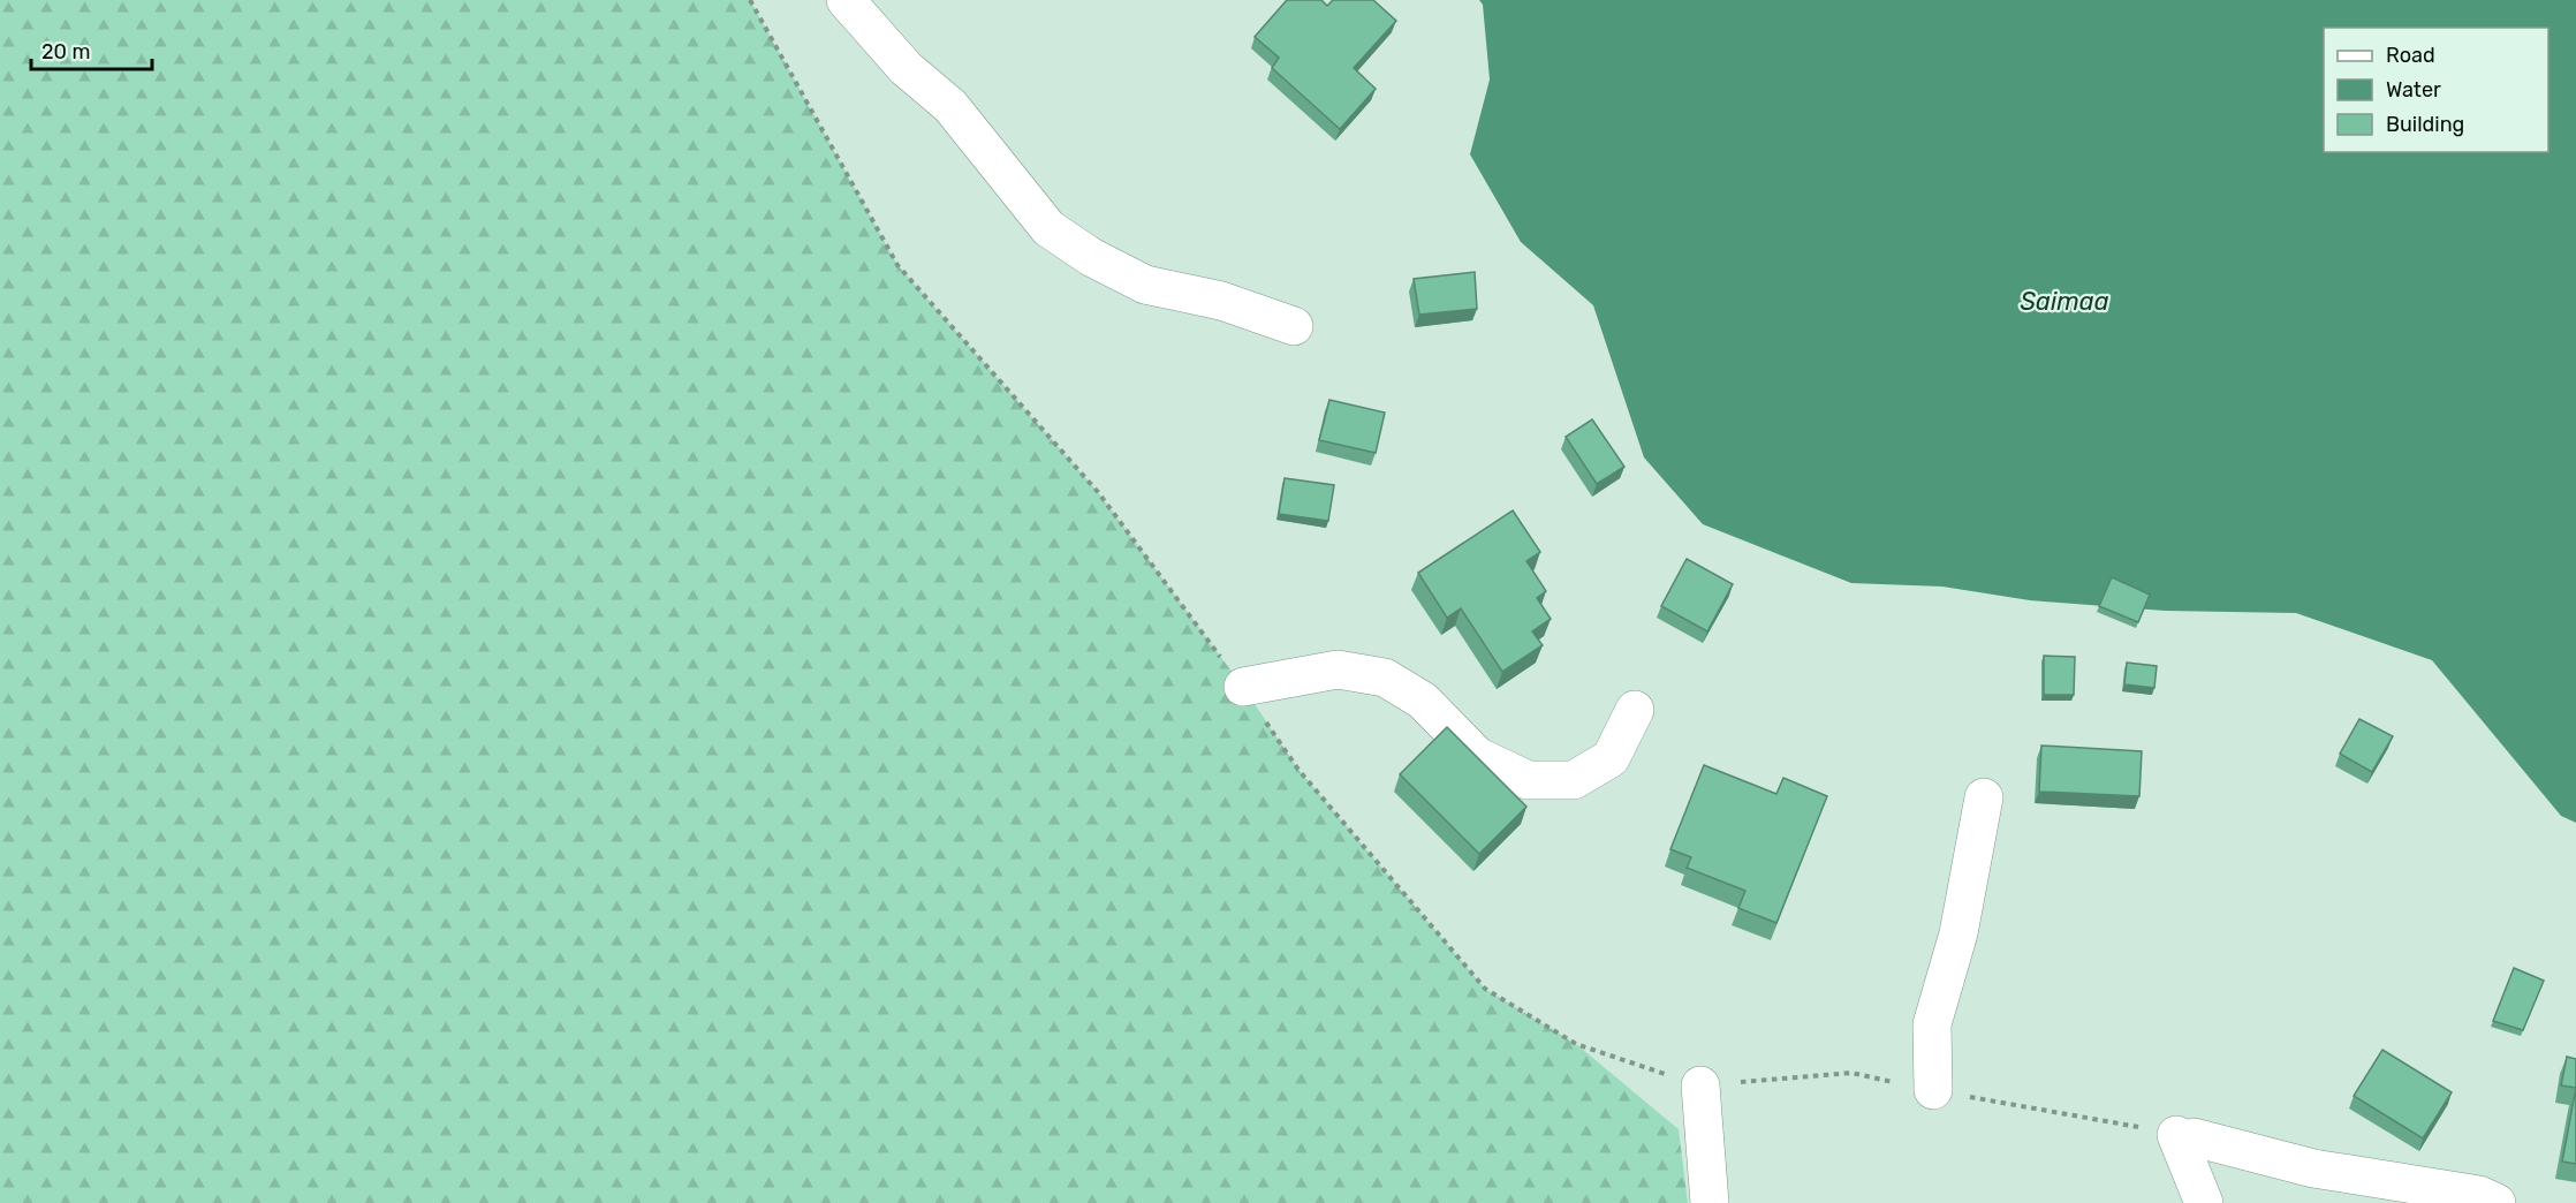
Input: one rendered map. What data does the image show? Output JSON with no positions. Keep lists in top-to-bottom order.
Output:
{
  "water": ["Saimaa"],
  "legend": ["Road", "Water", "Building"],
  "scale_bar": "20 m"
}
